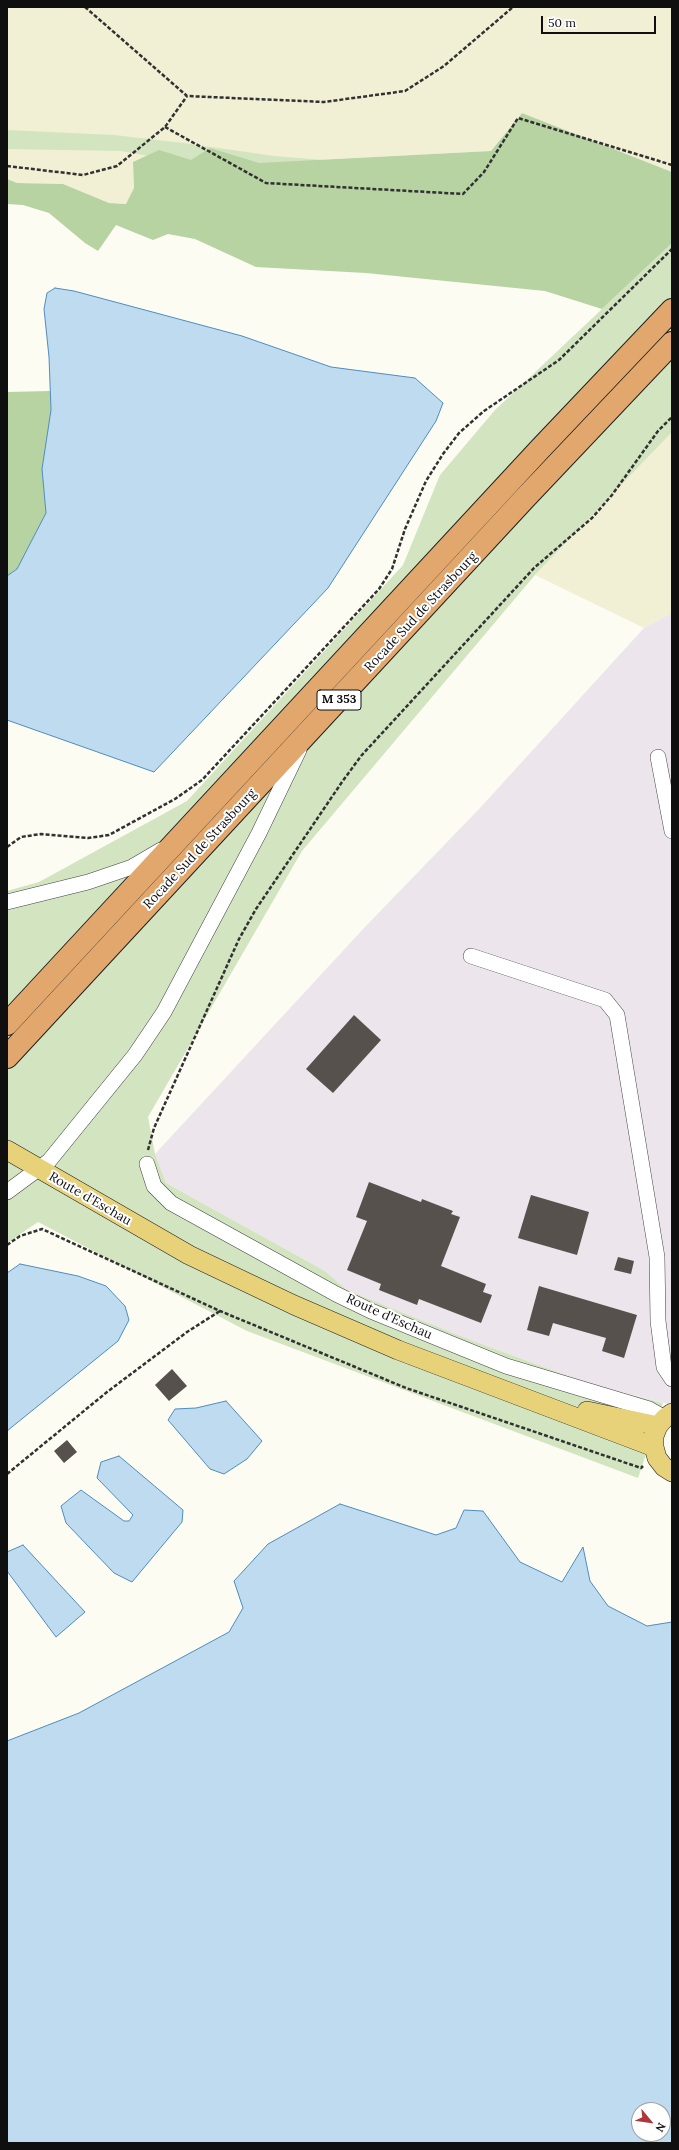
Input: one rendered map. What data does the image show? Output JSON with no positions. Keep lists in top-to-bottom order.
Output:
{
  "streets": {
    "highway": ["Rocade Sud de Strasbourg", "M 353"],
    "main road": ["Route d'Eschau"]
  },
  "scale_bar": "50 m",
  "north": "bottom right"
}
